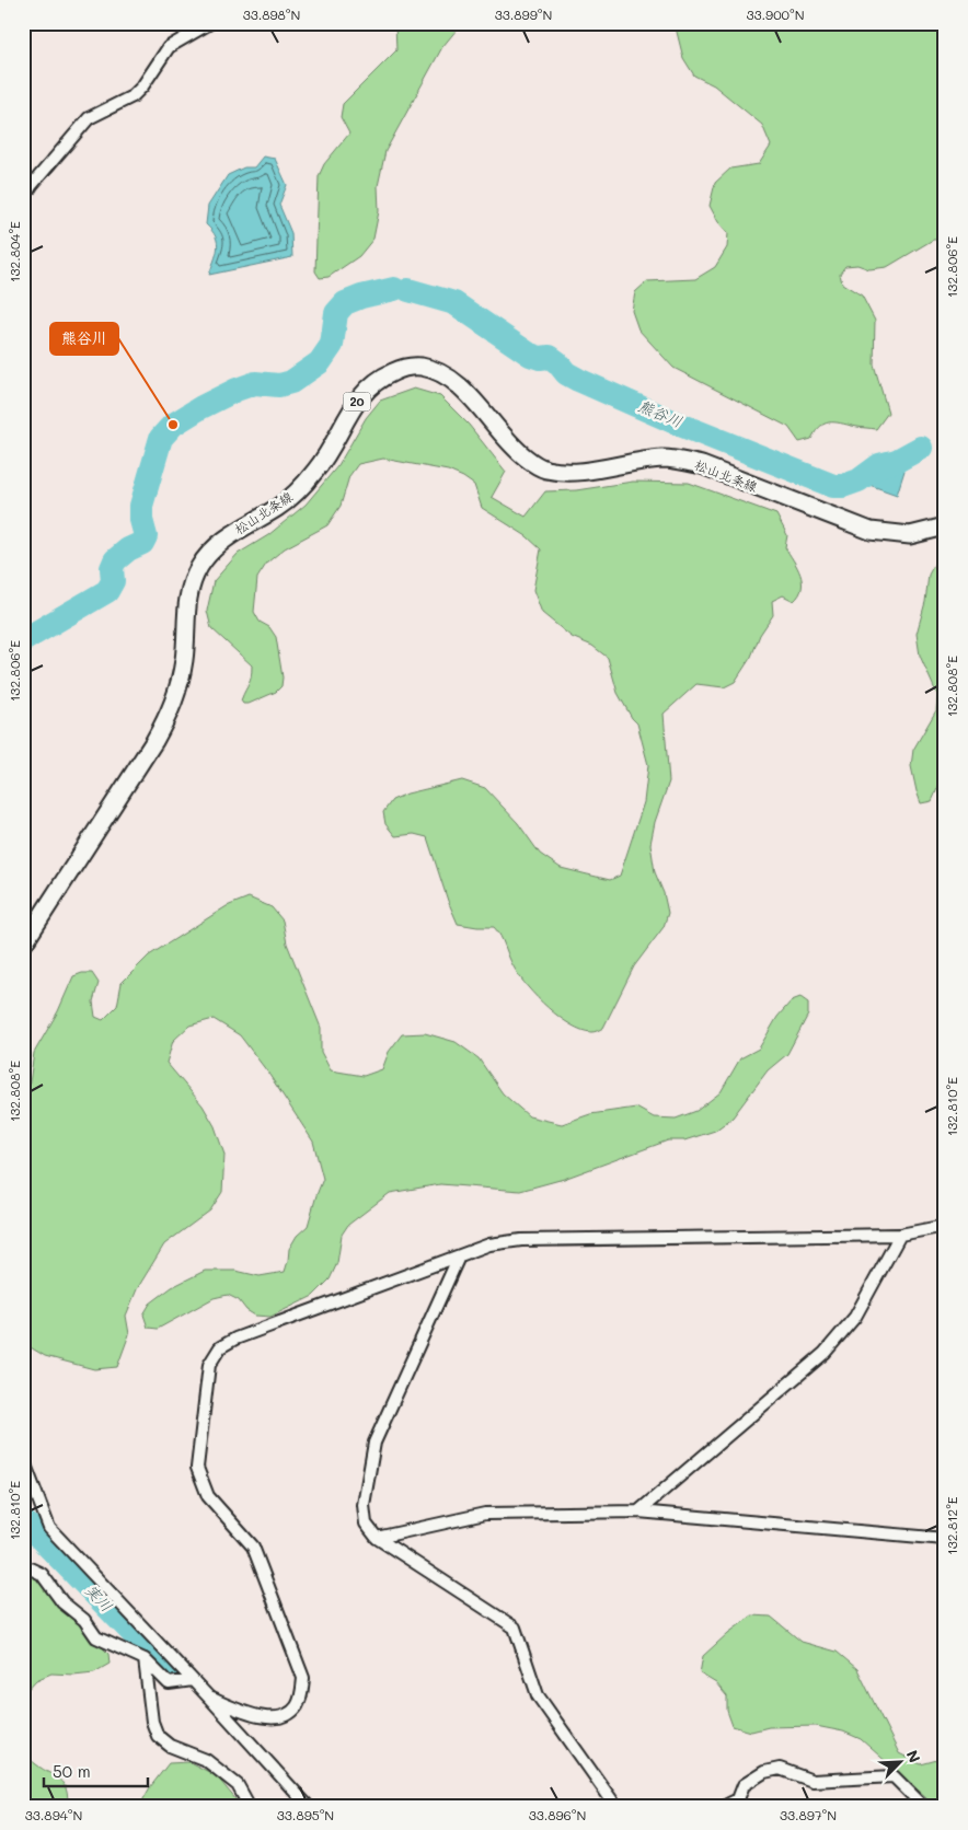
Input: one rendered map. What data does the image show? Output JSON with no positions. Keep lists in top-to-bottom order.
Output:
{
  "streets": {
    "main road": ["20", "松山北条線"]
  },
  "water": ["熊谷川", "実川"],
  "places": ["熊谷川"],
  "scale_bar": "50 m",
  "north": "top right",
  "coordinates": [
    "33.898°N",
    "33.899°N",
    "33.900°N",
    "132.804°E",
    "132.806°E",
    "132.808°E",
    "132.810°E",
    "132.812°E",
    "33.894°N",
    "33.895°N",
    "33.896°N",
    "33.897°N"
  ]
}
